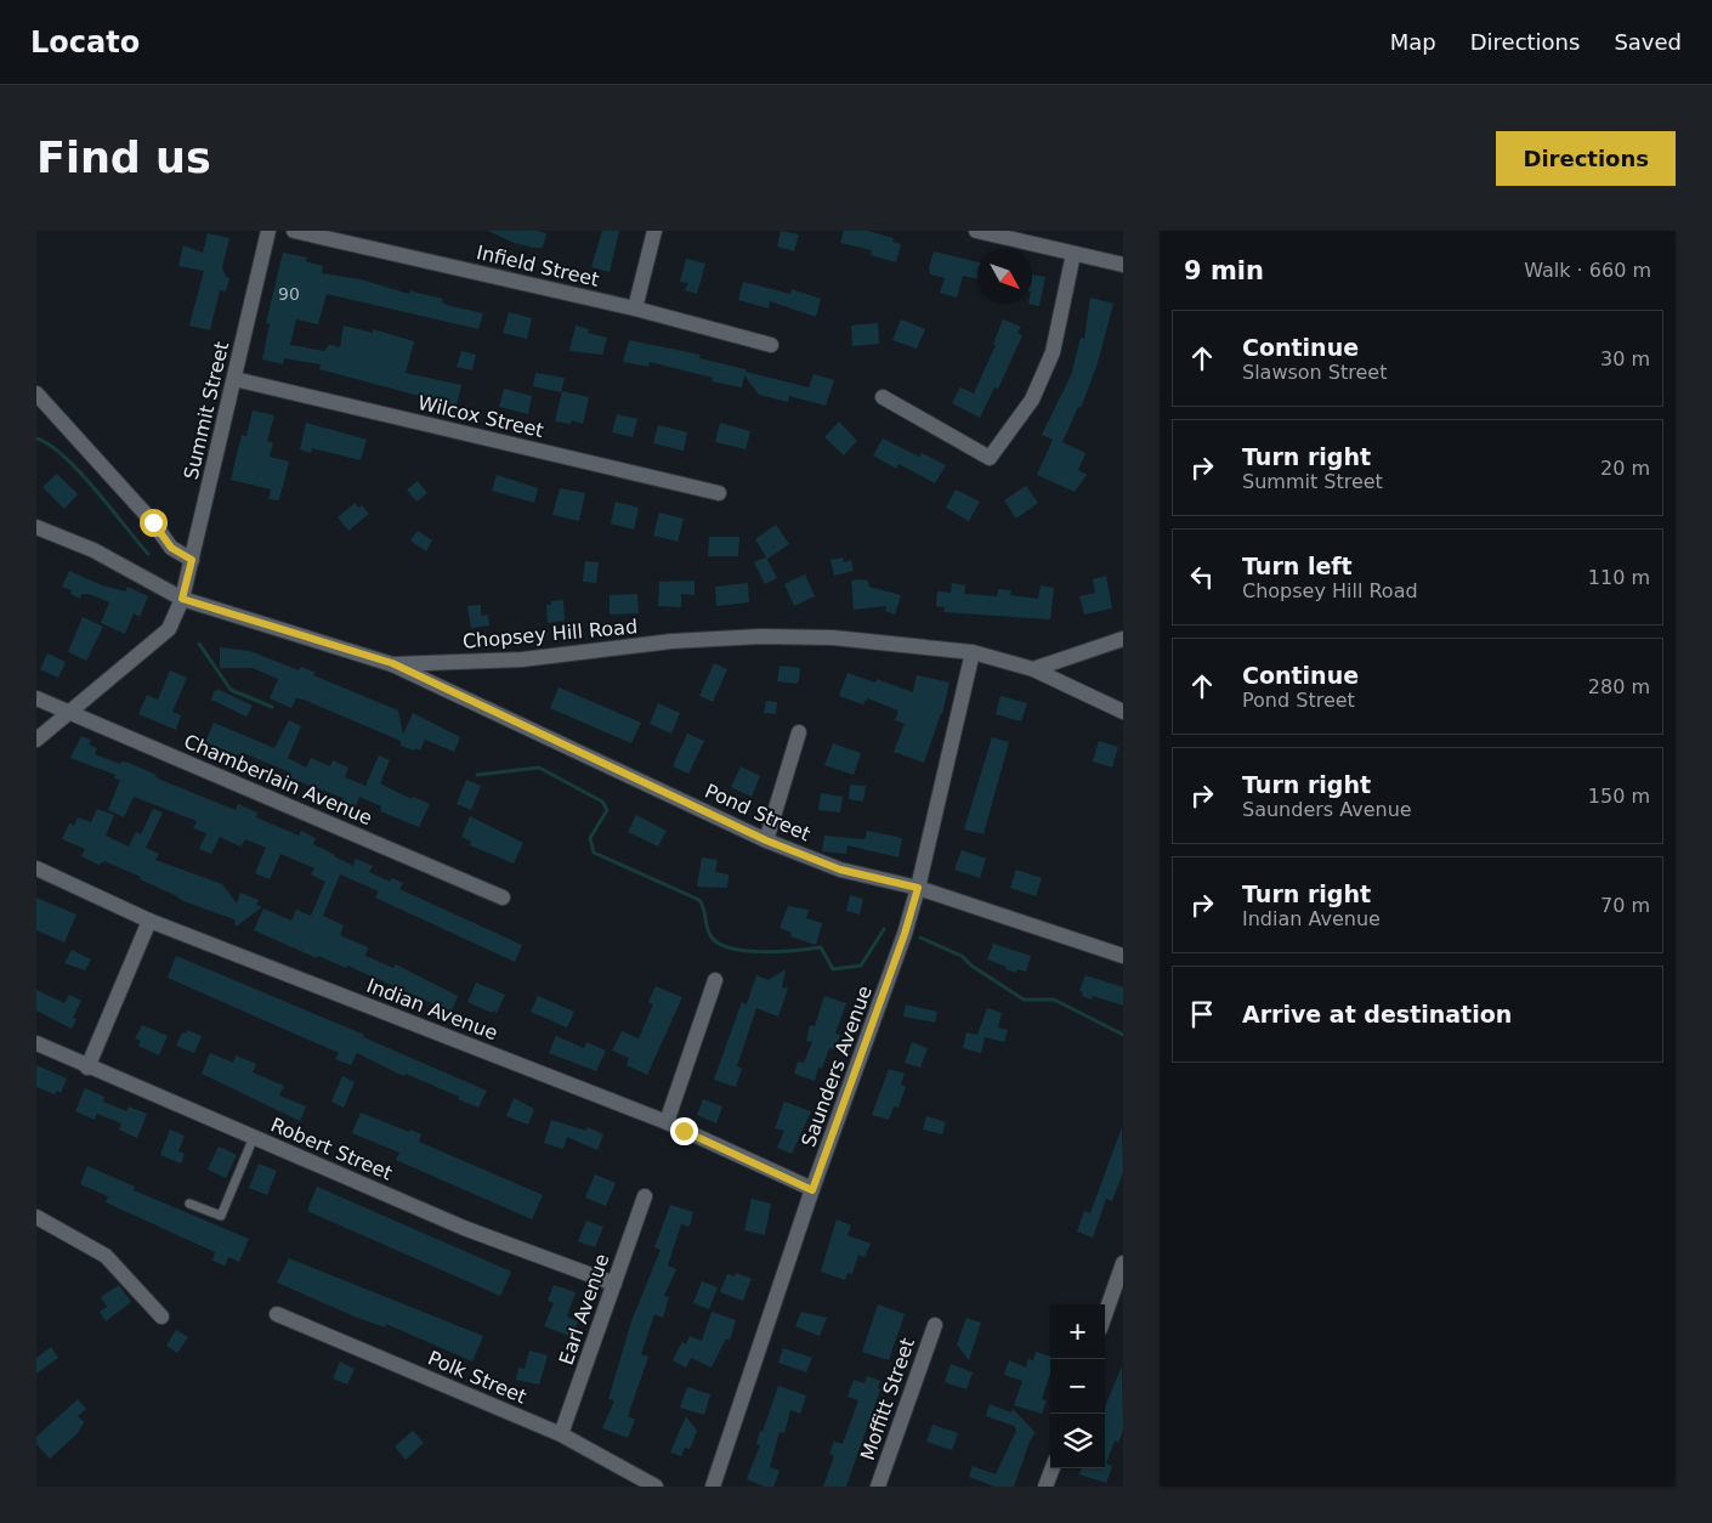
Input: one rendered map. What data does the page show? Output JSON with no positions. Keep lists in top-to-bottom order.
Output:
{
  "streets": {
    "street": [
      "Infield Street",
      "Summit Street",
      "Wilcox Street",
      "Chopsey Hill Road",
      "Chamberlain Avenue",
      "Pond Street",
      "Indian Avenue",
      "Saunders Avenue",
      "Robert Street",
      "Earl Avenue",
      "Polk Street",
      "Moffitt Street"
    ]
  },
  "crossings": [
    ["Summit Street", "Wilcox Street"],
    ["Summit Street", "Chopsey Hill Road"],
    ["Chopsey Hill Road", "Pond Street"],
    ["Chopsey Hill Road", "Saunders Avenue"],
    ["Pond Street", "Saunders Avenue"],
    ["Indian Avenue", "Saunders Avenue"],
    ["Robert Street", "Earl Avenue"],
    ["Earl Avenue", "Polk Street"]
  ],
  "house_numbers": ["90"],
  "north": "bottom right",
  "page": {
    "header": "Locato",
    "nav": ["Map", "Directions", "Saved"],
    "buttons": "Directions",
    "title": "Find us",
    "heading": ["9 min", "Walk · 660 m"],
    "list": [
      ["Continue", "Slawson Street", "30 m"],
      ["Turn right", "Summit Street", "20 m"],
      ["Turn left", "Chopsey Hill Road", "110 m"],
      ["Continue", "Pond Street", "280 m"],
      ["Turn right", "Saunders Avenue", "150 m"],
      ["Turn right", "Indian Avenue", "70 m"],
      "Arrive at destination"
    ],
    "map_buttons": ["+", "−"]
  }
}
